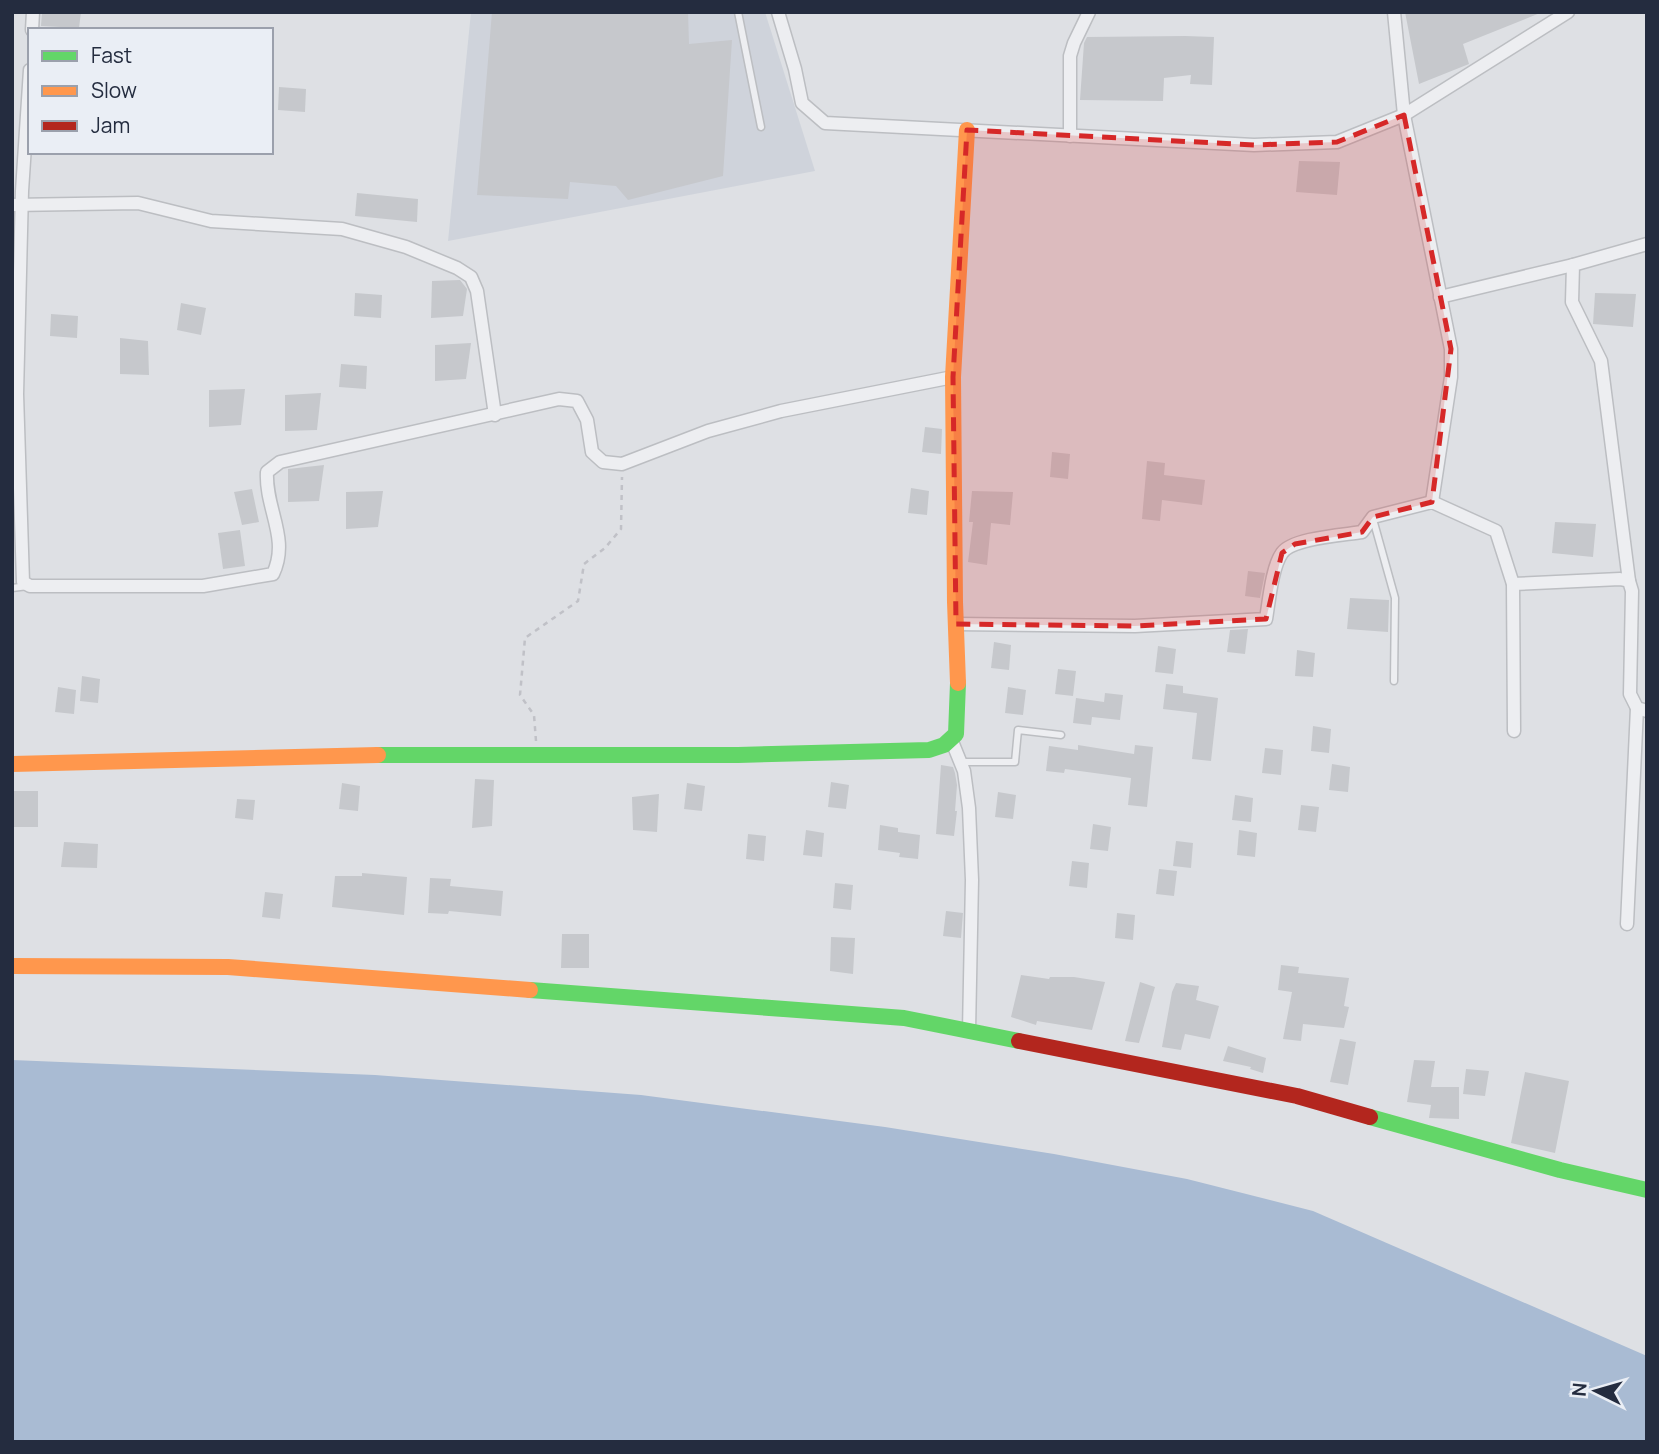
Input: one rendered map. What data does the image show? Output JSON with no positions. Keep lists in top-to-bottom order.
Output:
{
  "legend": ["Fast", "Slow", "Jam"],
  "north": "left"
}
